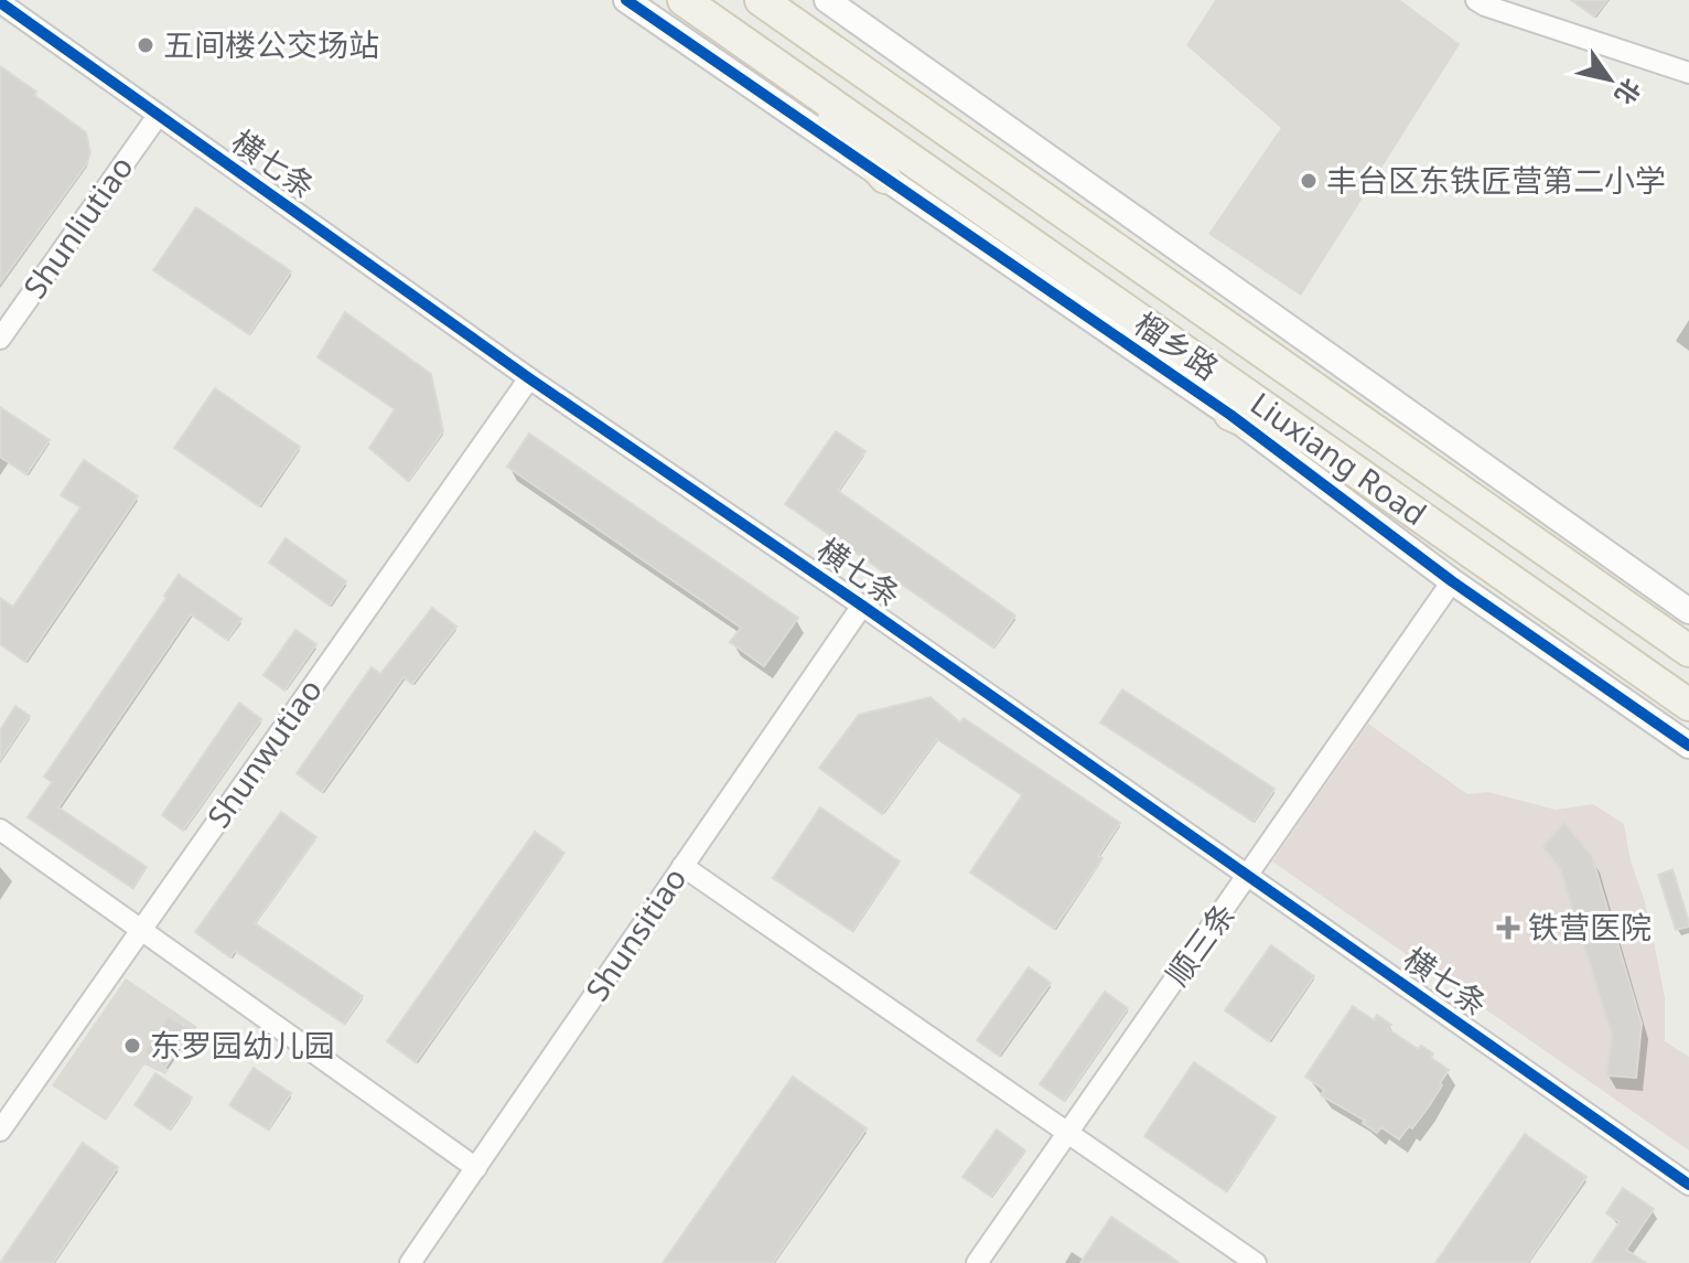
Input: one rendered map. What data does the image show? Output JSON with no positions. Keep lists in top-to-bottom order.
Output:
{
  "streets": {
    "main road": ["Liuxiang Road"],
    "street": [
      "横七条",
      "Shunliutiao",
      "榴乡路",
      "Shunwutiao",
      "Shunsitiao",
      "顺三条"
    ]
  },
  "crossings": [
    ["横七条", "Shunliutiao"],
    ["横七条", "Shunwutiao"],
    ["横七条", "Shunsitiao"],
    ["横七条", "顺三条"],
    ["榴乡路", "顺三条"]
  ],
  "places": {
    "other": ["五间楼公交场站", "丰台区东铁匠营第二小学", "东罗园幼儿园"],
    "health": ["铁营医院"]
  },
  "north": "bottom right"
}
